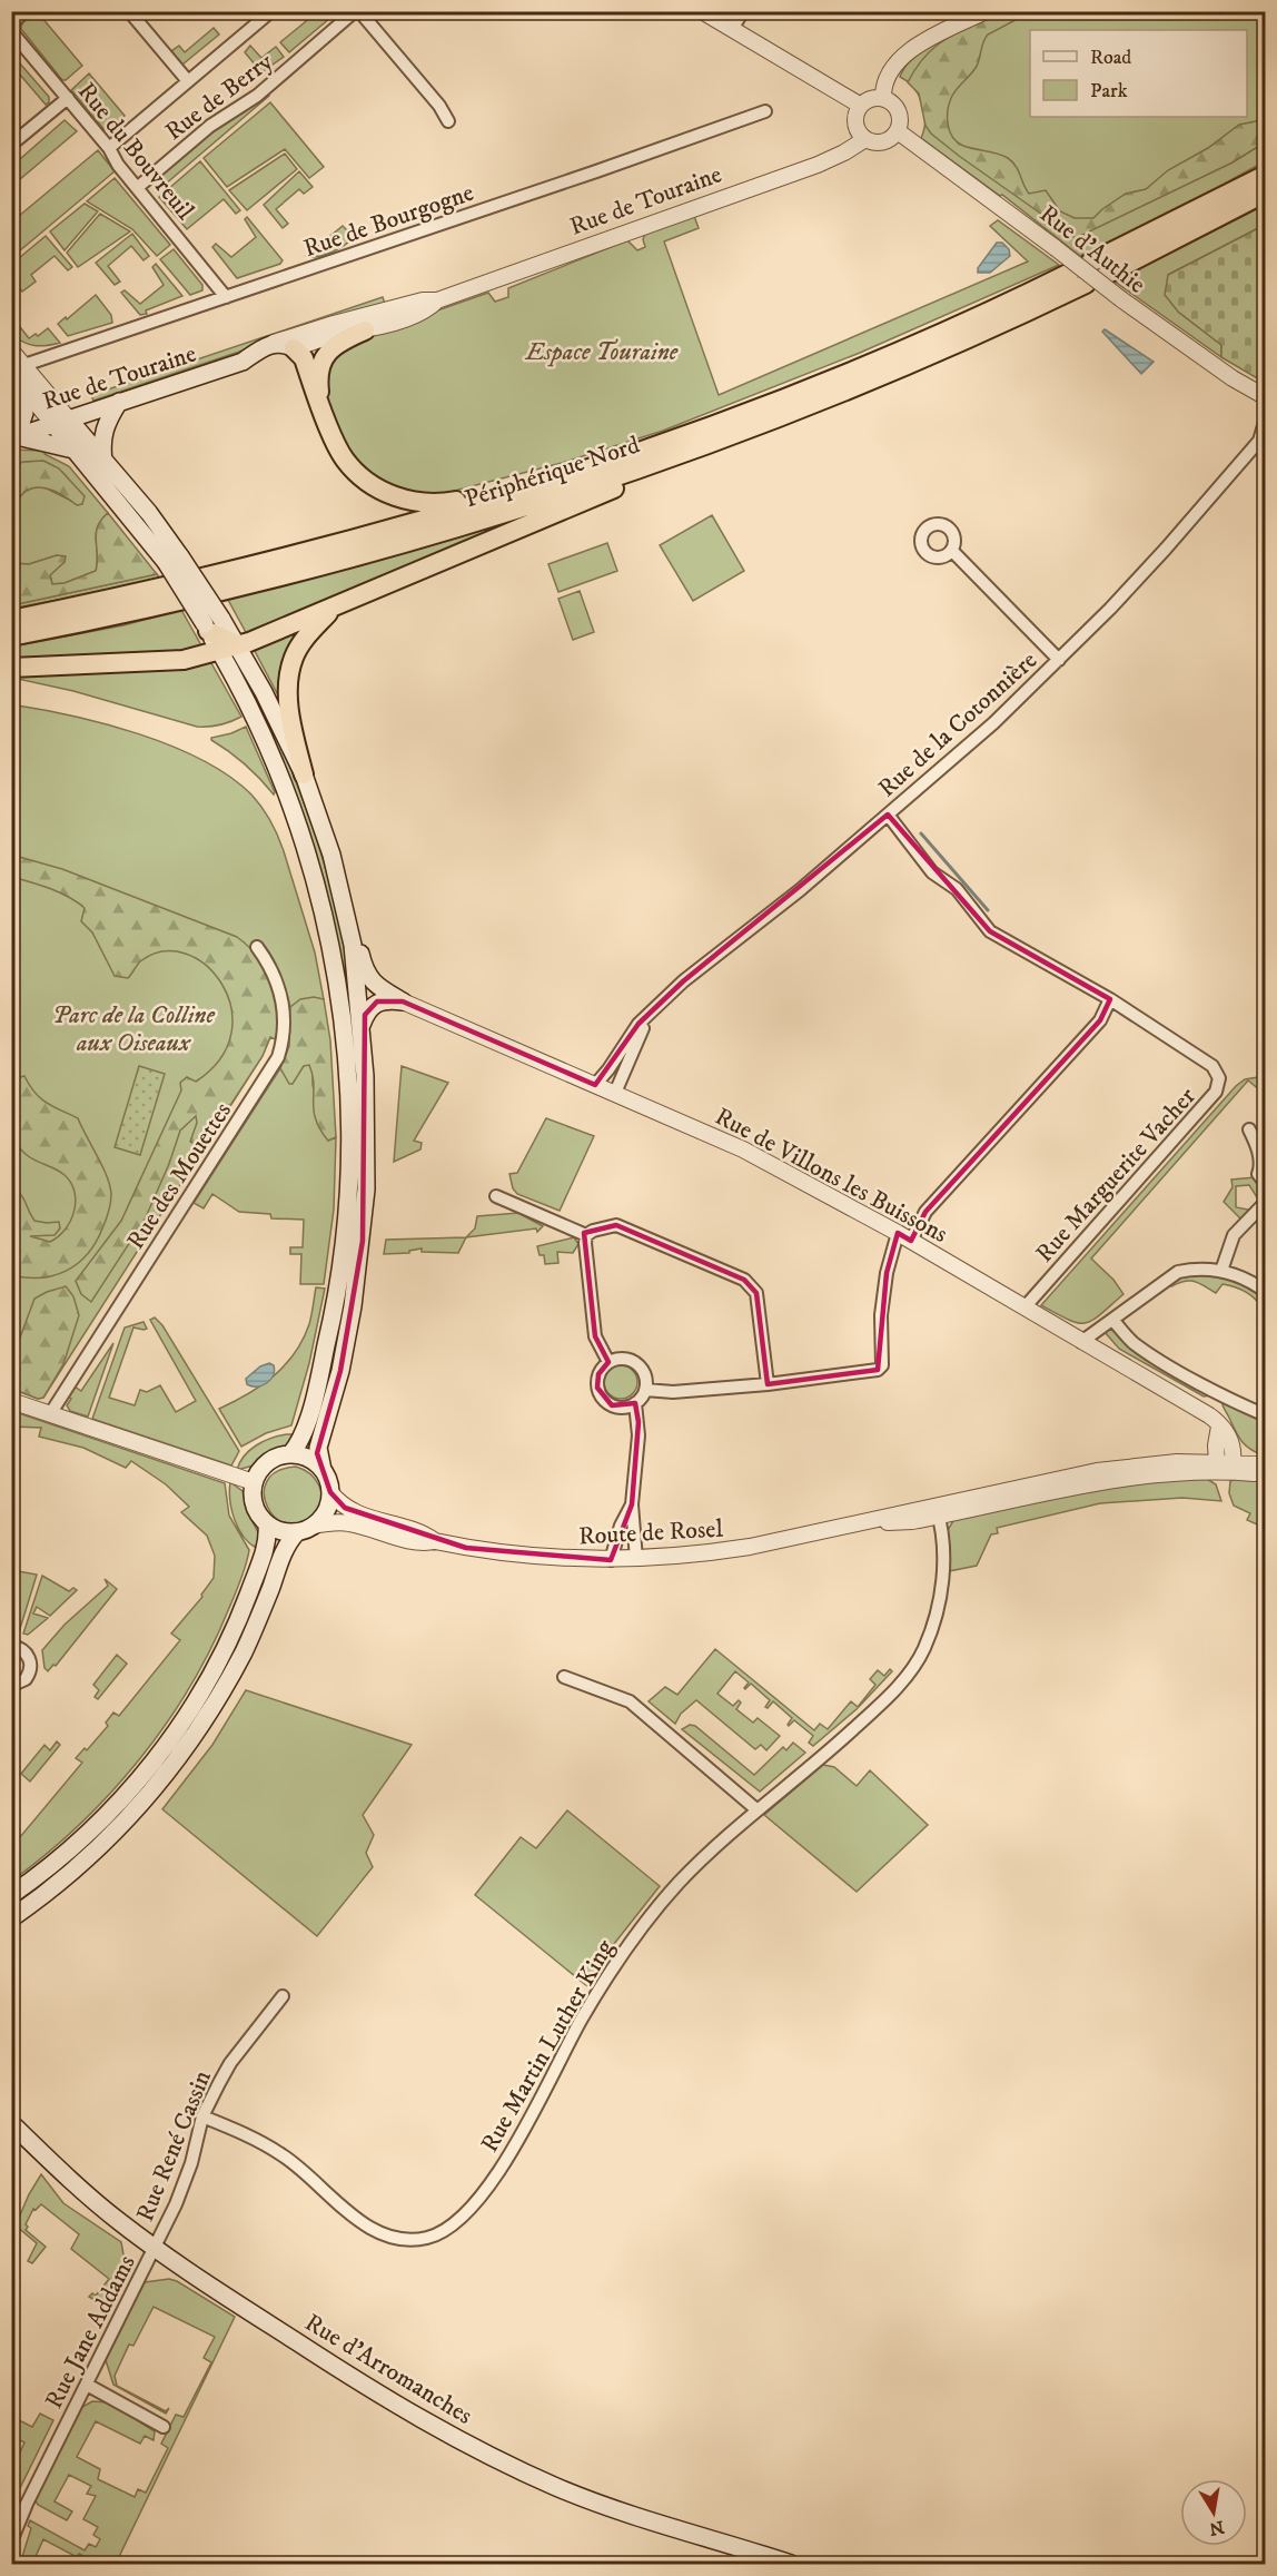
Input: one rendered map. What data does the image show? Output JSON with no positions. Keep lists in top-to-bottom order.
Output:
{
  "streets": {
    "highway": ["Périphérique Nord"],
    "main road": ["Rue de Touraine", "Rue d'Arromanches"],
    "street": [
      "Rue de Berry",
      "Rue du Bouvreuil",
      "Rue de Bourgogne",
      "Rue d'Authie",
      "Rue de la Cotonnière",
      "Rue de Villons les Buissons",
      "Rue Marguerite Vacher",
      "Rue des Mouettes",
      "Route de Rosel",
      "Rue Martin Luther King",
      "Rue René Cassin",
      "Rue Jane Addams"
    ]
  },
  "crossings": [
    ["Rue de Berry", "Rue du Bouvreuil"],
    ["Rue du Bouvreuil", "Rue de Bourgogne"],
    ["Rue de Touraine", "Rue d'Authie"],
    ["Rue de la Cotonnière", "Rue de Villons les Buissons"],
    ["Rue de la Cotonnière", "Rue Marguerite Vacher"],
    ["Rue de Villons les Buissons", "Rue Marguerite Vacher"],
    ["Rue de Villons les Buissons", "Route de Rosel"],
    ["Route de Rosel", "Rue Martin Luther King"],
    ["Rue Martin Luther King", "Rue René Cassin"],
    ["Rue René Cassin", "Rue Jane Addams"],
    ["Rue René Cassin", "Rue d'Arromanches"],
    ["Rue Jane Addams", "Rue d'Arromanches"]
  ],
  "parks": ["Espace Touraine", "Parc de la Colline aux Oiseaux"],
  "legend": ["Road", "Park"],
  "north": "bottom"
}
